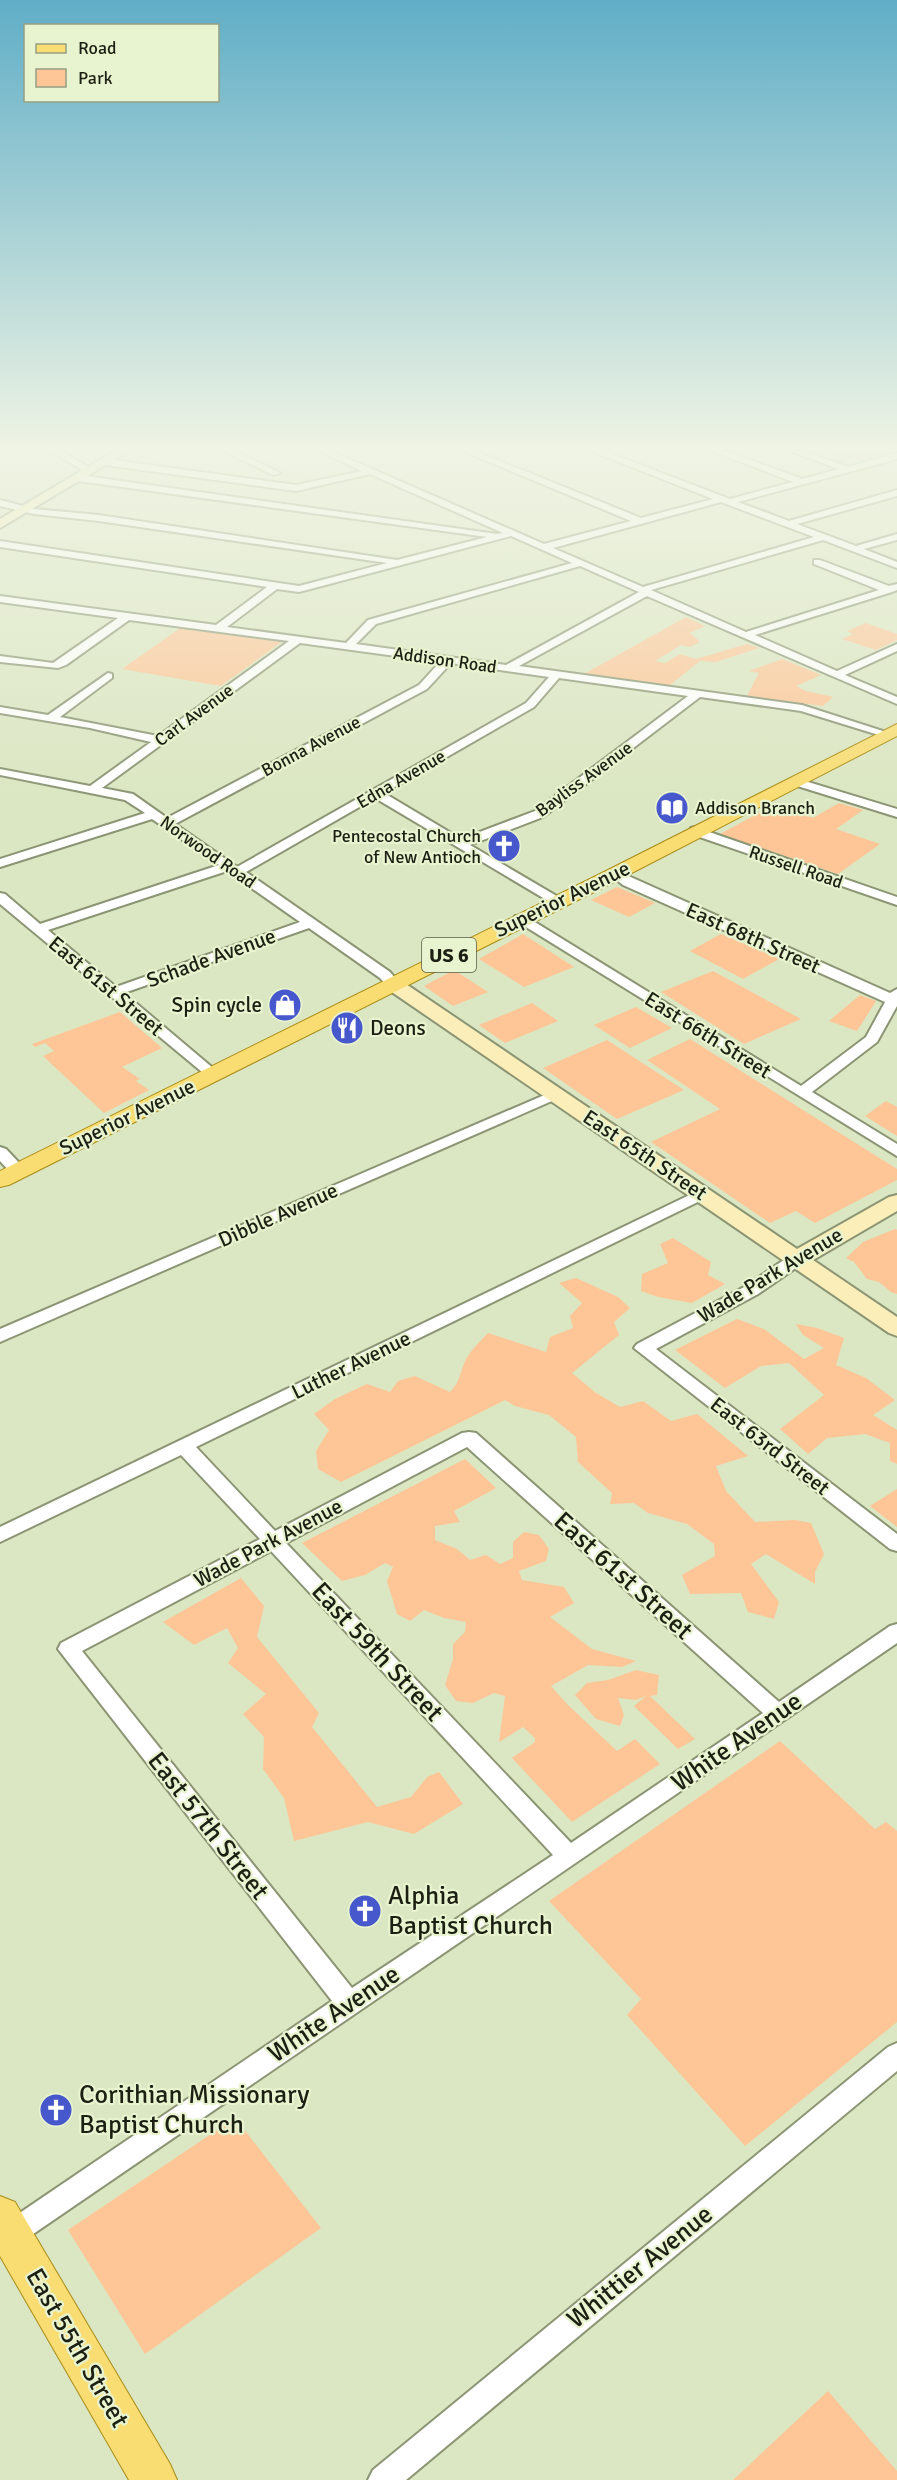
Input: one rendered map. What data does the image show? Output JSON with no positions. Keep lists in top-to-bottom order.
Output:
{
  "streets": {
    "main road": ["Superior Avenue", "US 6", "East 55th Street"],
    "street": [
      "Addison Road",
      "Carl Avenue",
      "Bonna Avenue",
      "Edna Avenue",
      "Bayliss Avenue",
      "Norwood Road",
      "Russell Road",
      "East 68th Street",
      "Schade Avenue",
      "East 61st Street",
      "East 66th Street",
      "East 65th Street",
      "Dibble Avenue",
      "Wade Park Avenue",
      "Luther Avenue",
      "East 63rd Street",
      "East 59th Street",
      "White Avenue",
      "East 57th Street",
      "Whittier Avenue"
    ]
  },
  "crossings": [
    ["Addison Road", "Carl Avenue"],
    ["Addison Road", "Bonna Avenue"],
    ["Addison Road", "Edna Avenue"],
    ["Addison Road", "Bayliss Avenue"],
    ["Addison Road", "Superior Avenue"],
    ["Carl Avenue", "Norwood Road"],
    ["Bonna Avenue", "Norwood Road"],
    ["Edna Avenue", "Norwood Road"],
    ["Edna Avenue", "East 61st Street"],
    ["Norwood Road", "Superior Avenue"],
    ["Norwood Road", "Schade Avenue"],
    ["Norwood Road", "East 65th Street"],
    ["Russell Road", "Superior Avenue"],
    ["Superior Avenue", "East 68th Street"],
    ["Superior Avenue", "East 61st Street"],
    ["Superior Avenue", "East 66th Street"],
    ["Superior Avenue", "East 65th Street"],
    ["Schade Avenue", "East 61st Street"],
    ["East 61st Street", "Wade Park Avenue"],
    ["East 61st Street", "White Avenue"],
    ["East 65th Street", "Dibble Avenue"],
    ["East 65th Street", "Wade Park Avenue"],
    ["East 65th Street", "Luther Avenue"],
    ["Wade Park Avenue", "East 63rd Street"],
    ["Wade Park Avenue", "East 59th Street"],
    ["Wade Park Avenue", "East 57th Street"],
    ["Luther Avenue", "East 59th Street"],
    ["East 59th Street", "White Avenue"],
    ["White Avenue", "East 57th Street"],
    ["White Avenue", "East 55th Street"]
  ],
  "places": {
    "library": ["Addison Branch"],
    "church": ["Pentecostal Church of New Antioch", "Alphia Baptist Church", "Corithian Missionary Baptist Church"],
    "shop": ["Spin cycle"],
    "restaurant": ["Deons"]
  },
  "legend": ["Road", "Park"]
}
